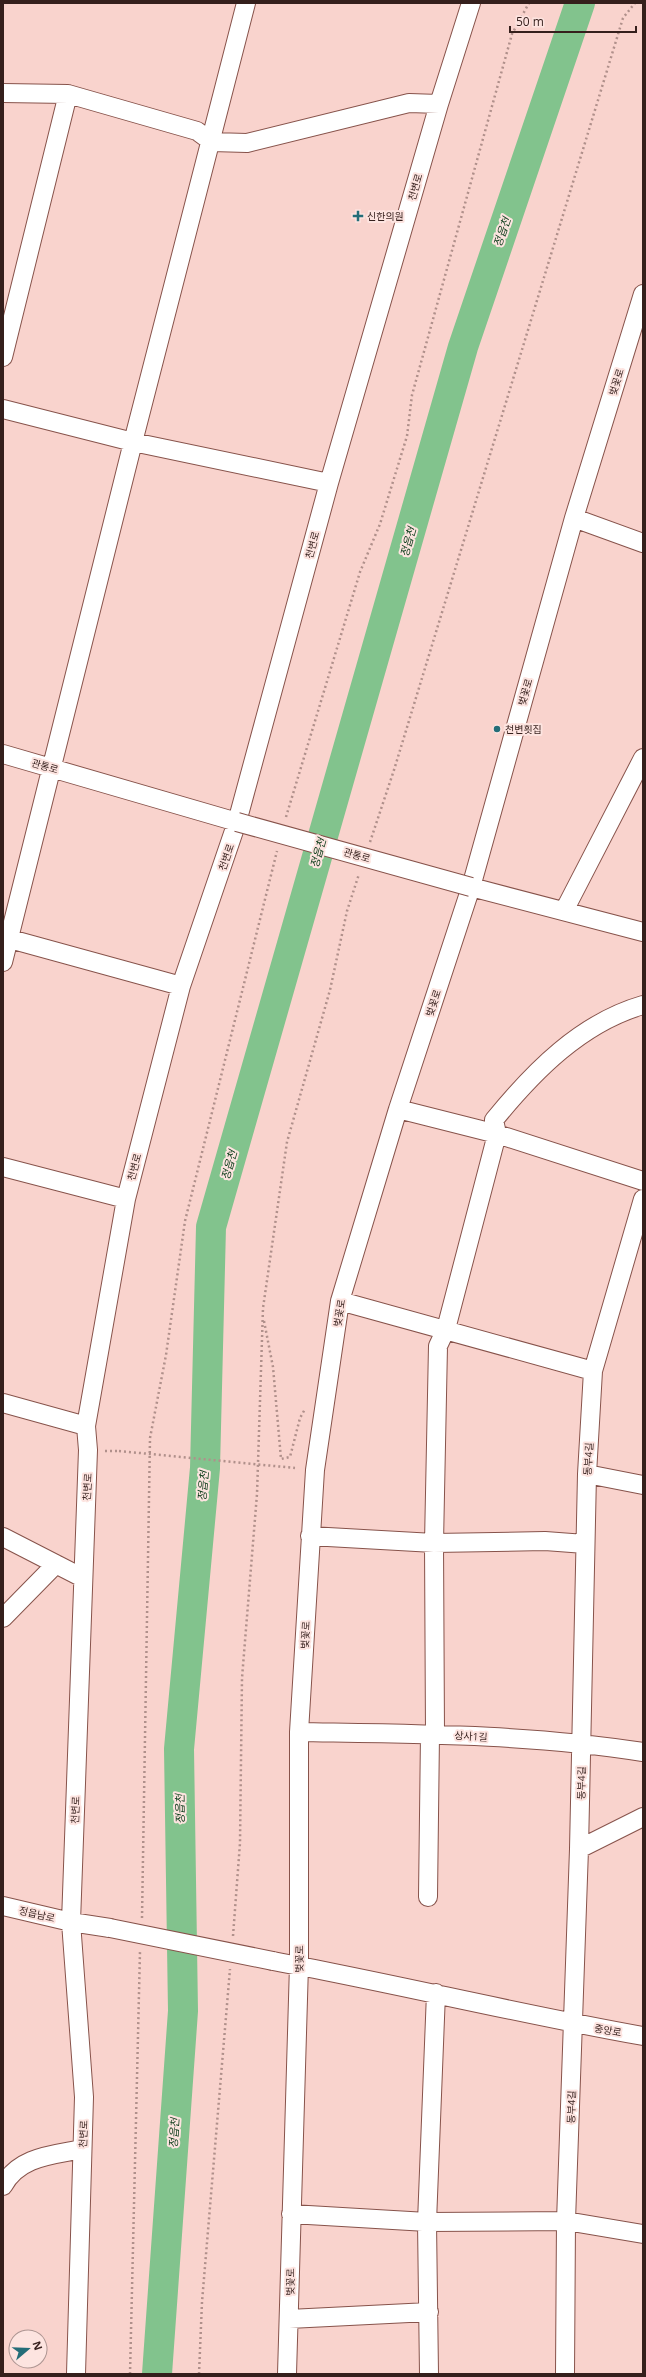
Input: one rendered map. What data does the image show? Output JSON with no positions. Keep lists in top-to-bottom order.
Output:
{
  "streets": {
    "street": [
      "천변로",
      "벚꽃로",
      "관통로",
      "동부4길",
      "상사1길",
      "정읍남로",
      "중앙로"
    ]
  },
  "crossings": [
    ["천변로", "관통로"],
    ["천변로", "정읍남로"],
    ["벚꽃로", "관통로"],
    ["벚꽃로", "상사1길"],
    ["벚꽃로", "정읍남로"],
    ["벚꽃로", "중앙로"],
    ["동부4길", "상사1길"],
    ["동부4길", "중앙로"],
    ["정읍남로", "중앙로"]
  ],
  "water": ["정읍천"],
  "places": {
    "health": ["신한의원"],
    "other": ["천변횟집"]
  },
  "scale_bar": "50 m",
  "north": "right"
}
